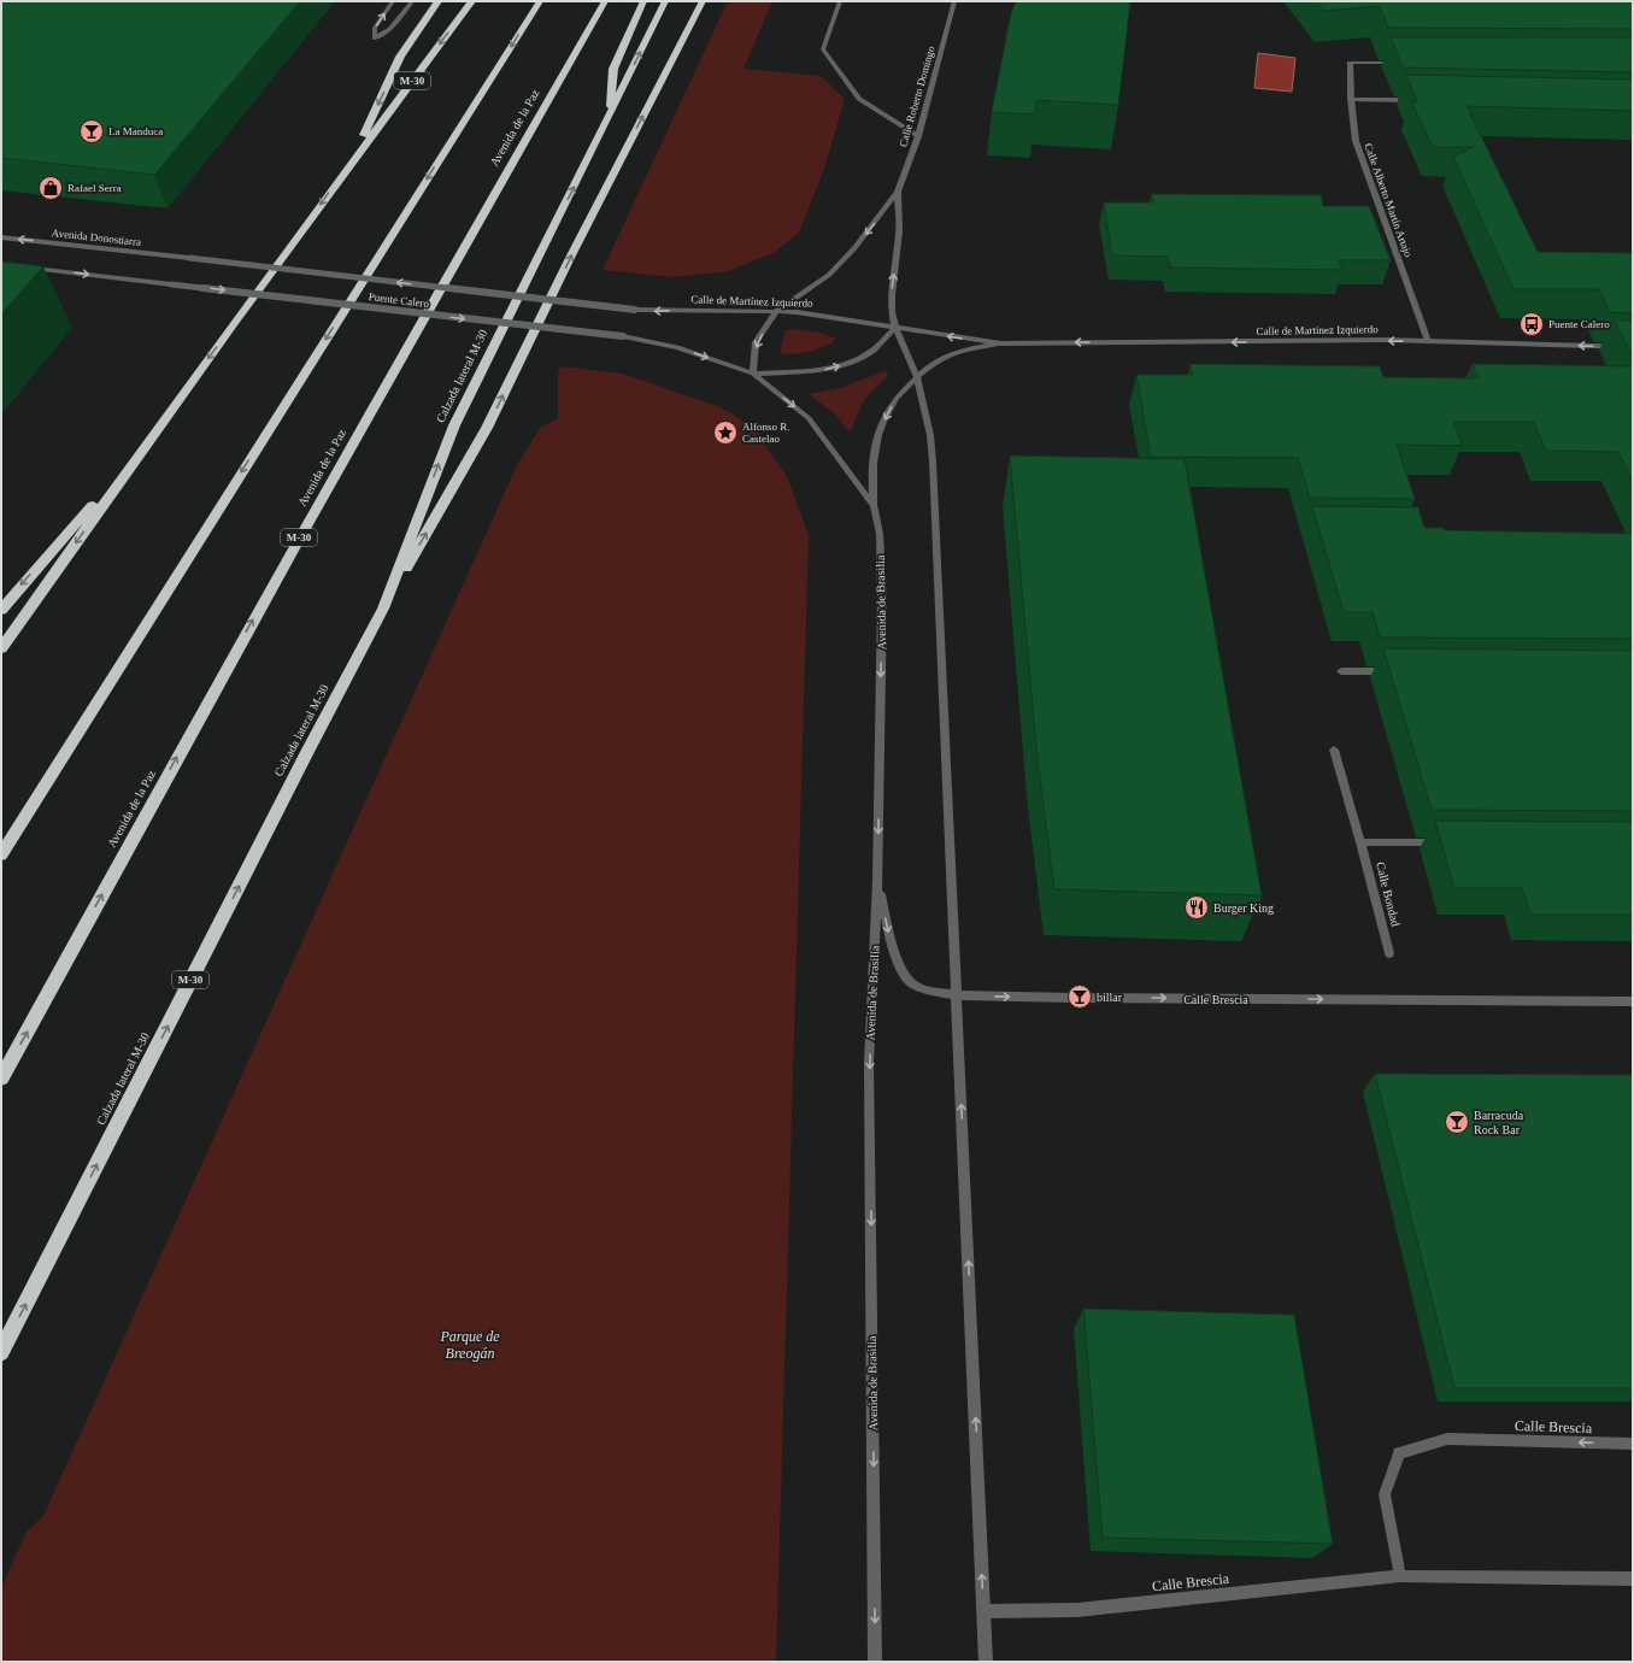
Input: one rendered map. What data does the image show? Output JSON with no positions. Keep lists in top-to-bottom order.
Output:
{
  "streets": {
    "highway": ["M-30", "Avenida de la Paz", "Calzada lateral M-30"],
    "street": [
      "Calle Roberto Domingo",
      "Calle Alberto Martín Artajo",
      "Avenida Donostiarra",
      "Puente Calero",
      "Calle de Martínez Izquierdo",
      "Avenida de Brasilia",
      "Calle Bondad",
      "Calle Brescia"
    ]
  },
  "crossings": [
    ["M-30", "Calzada lateral M-30"],
    ["Calle Roberto Domingo", "Puente Calero"],
    ["Calle Roberto Domingo", "Calle de Martínez Izquierdo"],
    ["Calle Roberto Domingo", "Avenida de Brasilia"],
    ["Calle Alberto Martín Artajo", "Calle de Martínez Izquierdo"],
    ["Avenida Donostiarra", "Puente Calero"],
    ["Puente Calero", "Calle de Martínez Izquierdo"],
    ["Puente Calero", "Avenida de Brasilia"],
    ["Calle de Martínez Izquierdo", "Avenida de Brasilia"],
    ["Avenida de Brasilia", "Calle Brescia"]
  ],
  "one_way": ["Avenida Donostiarra", "Calle de Martínez Izquierdo"],
  "parks": ["Parque de Breogán"],
  "places": {
    "bar": ["La Manduca", "billar", "Barracuda Rock Bar"],
    "shop": ["Rafael Serra"],
    "bus stop": ["Puente Calero"],
    "place": ["Alfonso R. Castelao"],
    "restaurant": ["Burger King"]
  }
}
